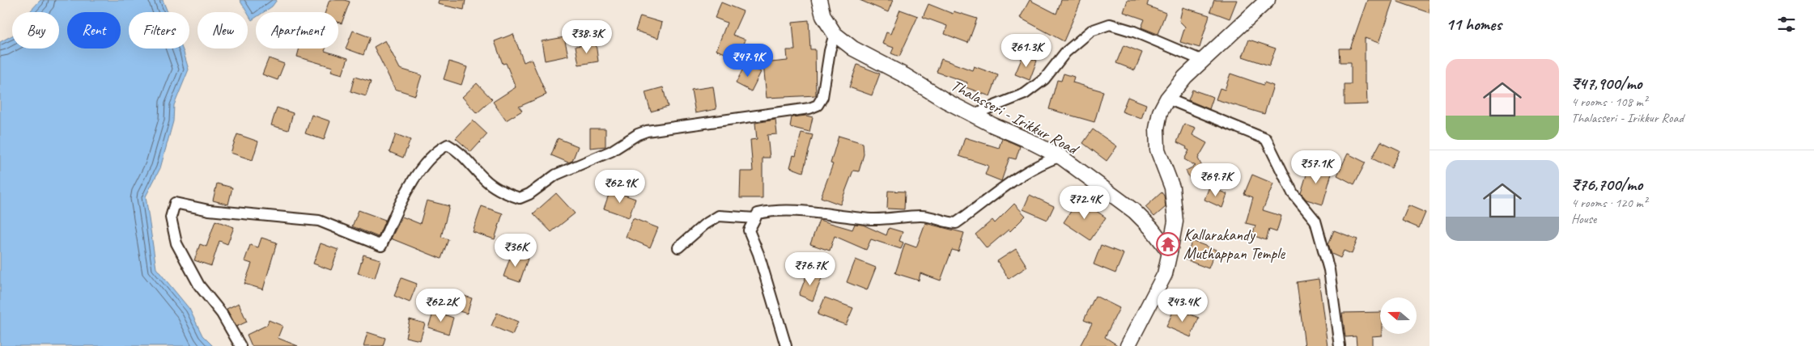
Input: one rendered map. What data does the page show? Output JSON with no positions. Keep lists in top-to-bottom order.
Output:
{
  "streets": {
    "main road": ["Thalasseri - Irikkur Road"]
  },
  "places": {
    "temple": ["Kallarakandy Muthappan Temple"]
  },
  "north": "left",
  "page": {
    "heading": "11 homes",
    "chip": [
      "Buy",
      "Rent",
      "Filters",
      "New",
      "Apartment"
    ],
    "price": [
      "₹38.3K",
      "₹61.3K",
      "₹47.9K",
      "₹57.1K",
      "₹69.7K",
      "₹62.9K",
      "₹72.4K",
      "₹36K",
      "₹76.7K",
      "₹62.2K",
      "₹43.4K"
    ],
    "list": [
      {
        "name": "₹47,900/mo",
        "note": "4 rooms · 108 m² · Thalasseri - Irikkur Road"
      },
      {
        "name": "₹76,700/mo",
        "note": "4 rooms · 120 m² · House"
      }
    ]
  }
}
